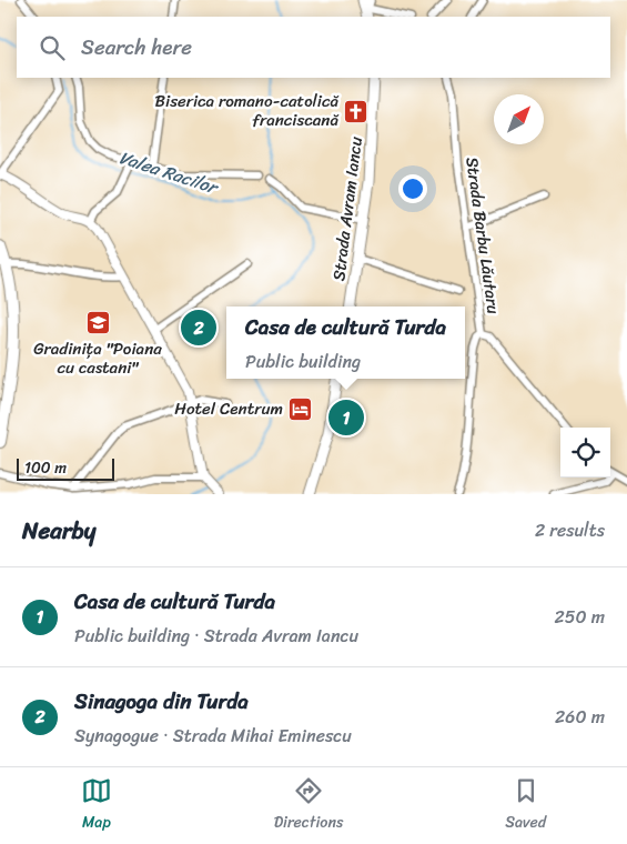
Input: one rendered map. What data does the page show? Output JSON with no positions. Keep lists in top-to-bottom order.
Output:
{
  "streets": {
    "main road": ["Strada Avram Iancu"],
    "street": ["Strada Barbu Lăutaru"]
  },
  "water": ["Valea Racilor"],
  "places": {
    "church": ["Biserica romano-catolică franciscană"],
    "school or university": ["Gradinița \"Poiana cu castani\""],
    "hotel": ["Hotel Centrum"]
  },
  "scale_bar": "100 m",
  "north": "top right",
  "page": {
    "search": "Search here",
    "popup": ["Casa de cultură Turda", "Public building"],
    "pins": ["2", "1"],
    "scale": "100 m",
    "heading": ["Nearby", "2 results"],
    "list": [
      {
        "mark": "1",
        "name": "Casa de cultură Turda",
        "note": "Public building · Strada Avram Iancu",
        "value": "250 m"
      },
      {
        "mark": "2",
        "name": "Sinagoga din Turda",
        "note": "Synagogue · Strada Mihai Eminescu",
        "value": "260 m"
      }
    ],
    "nav": ["Map", "Directions", "Saved"]
  }
}
